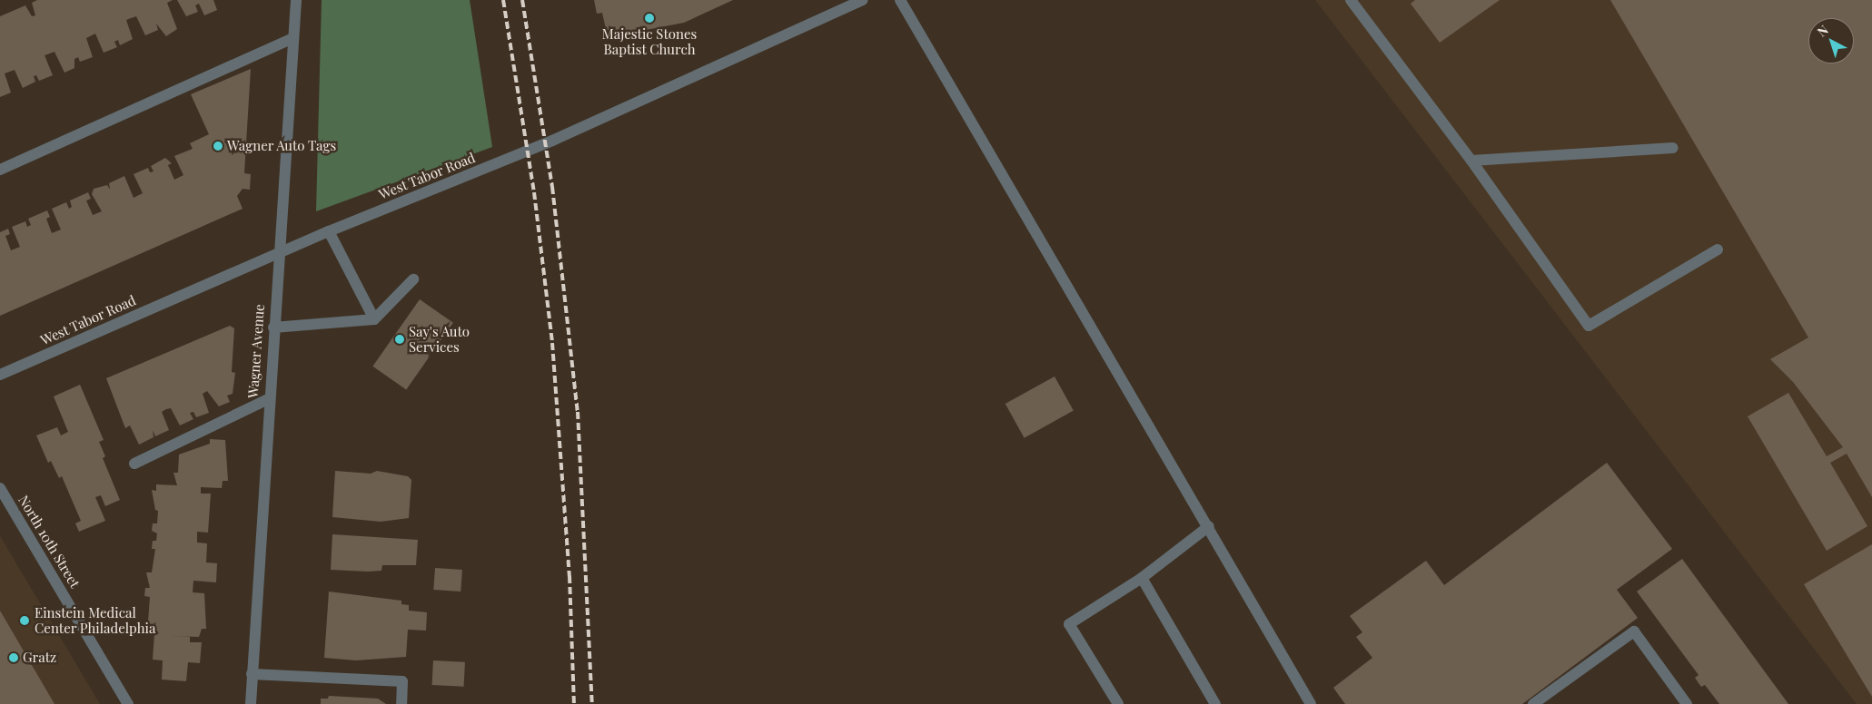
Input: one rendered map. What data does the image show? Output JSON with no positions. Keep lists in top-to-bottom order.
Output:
{
  "streets": {
    "street": ["West Tabor Road", "Wagner Avenue", "North 10th Street"]
  },
  "crossings": [
    ["West Tabor Road", "Wagner Avenue"]
  ],
  "places": [
    "Majestic Stones Baptist Church",
    "Wagner Auto Tags",
    "Say's Auto Services",
    "Einstein Medical Center Philadelphia",
    "Gratz"
  ],
  "north": "top left"
}
